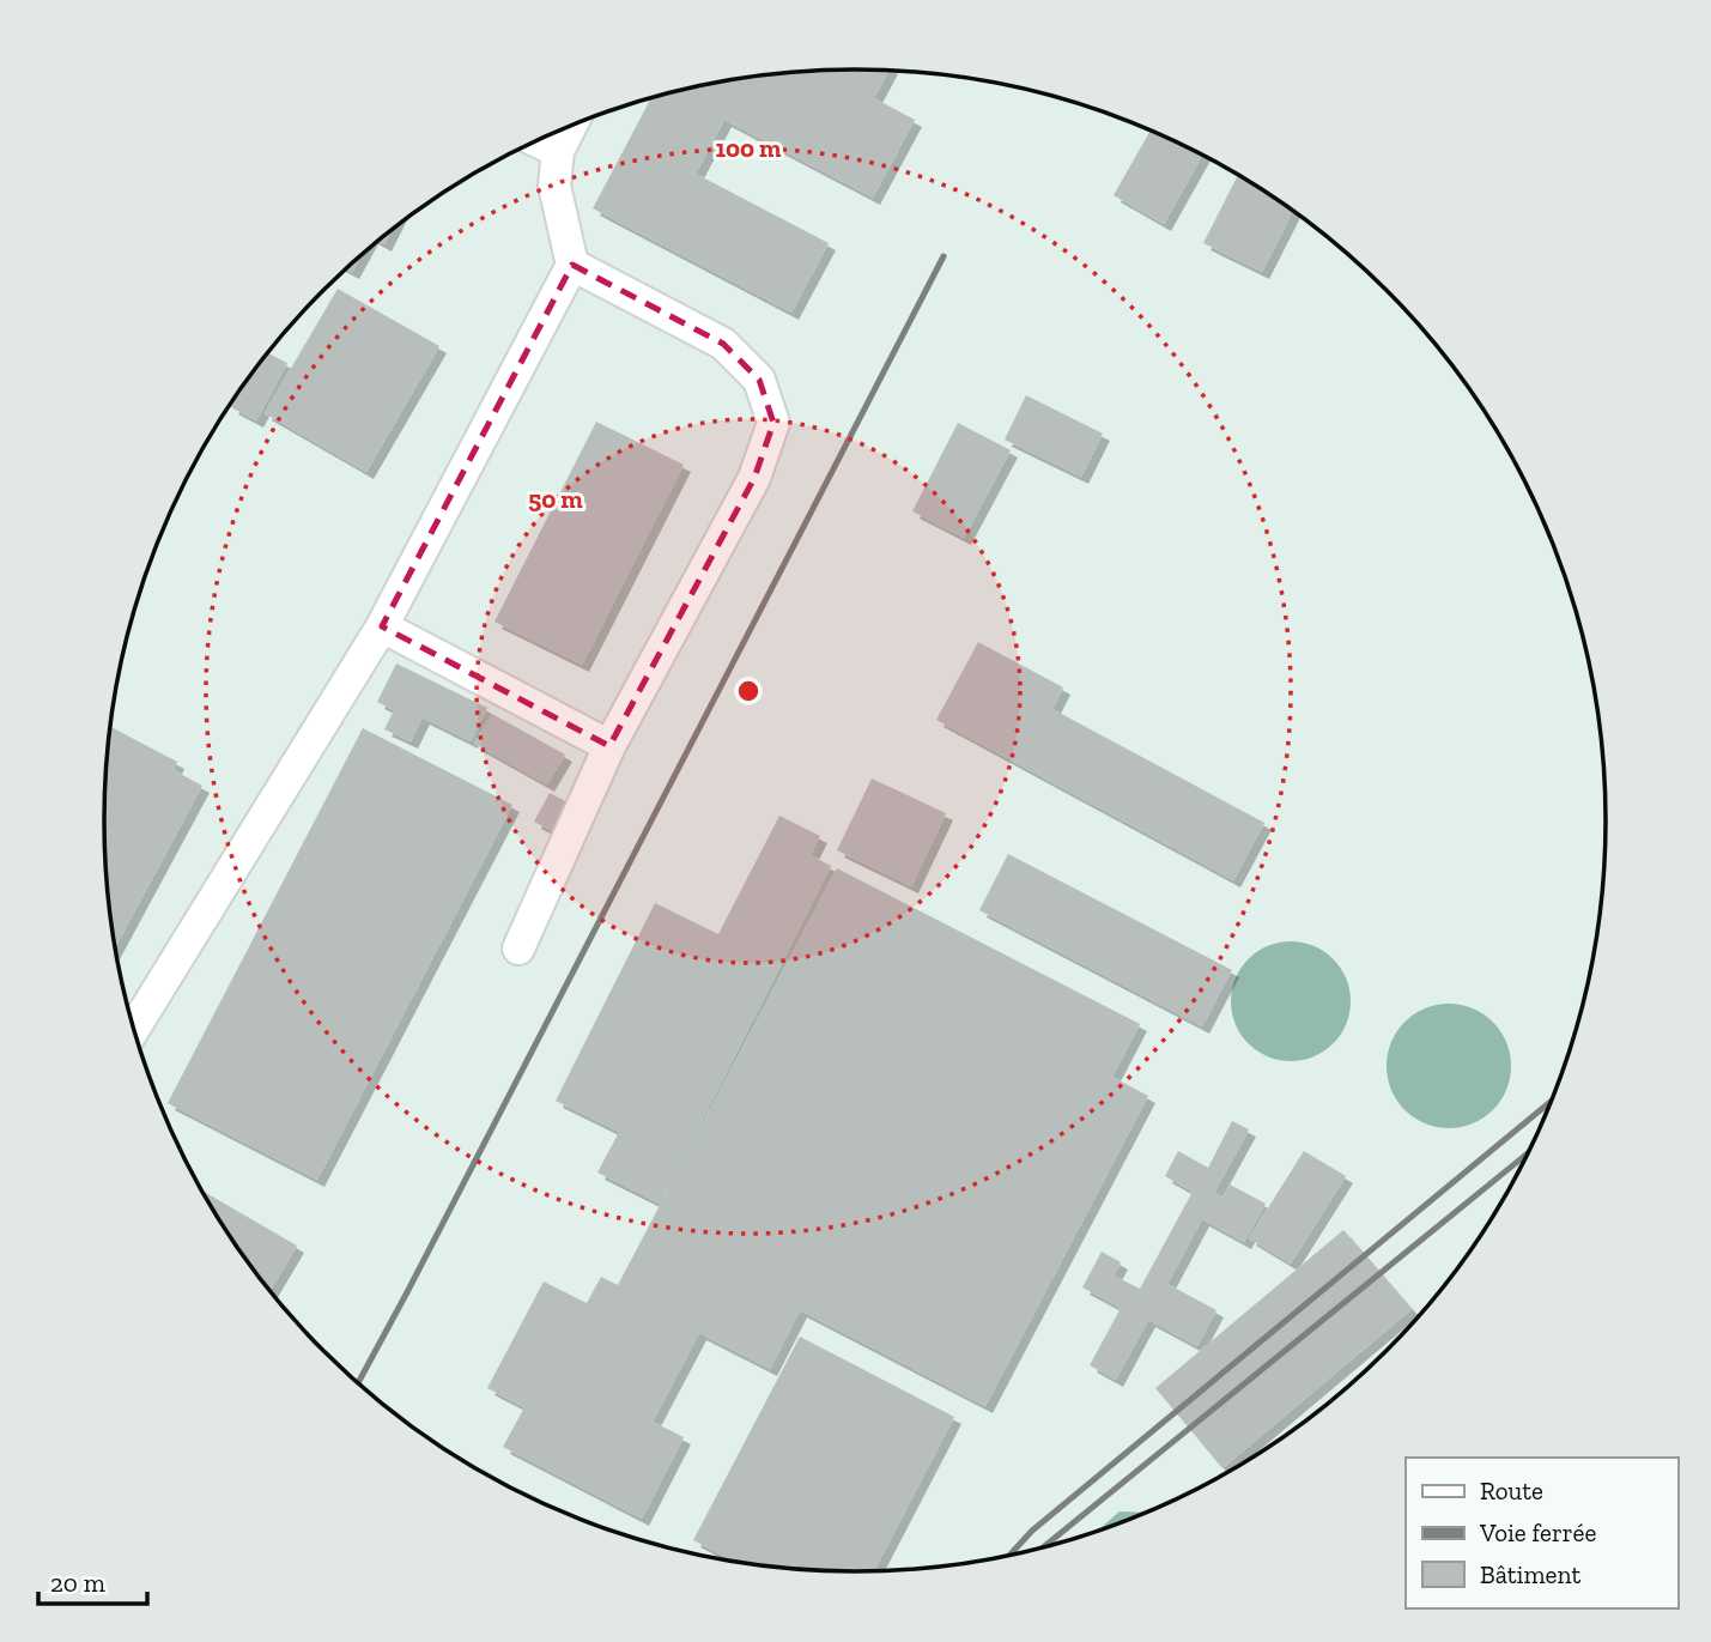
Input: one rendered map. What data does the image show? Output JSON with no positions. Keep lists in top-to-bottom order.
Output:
{
  "legend": ["Route", "Voie ferrée", "Bâtiment"],
  "scale_bar": "20 m",
  "rings": ["100 m", "50 m"]
}
